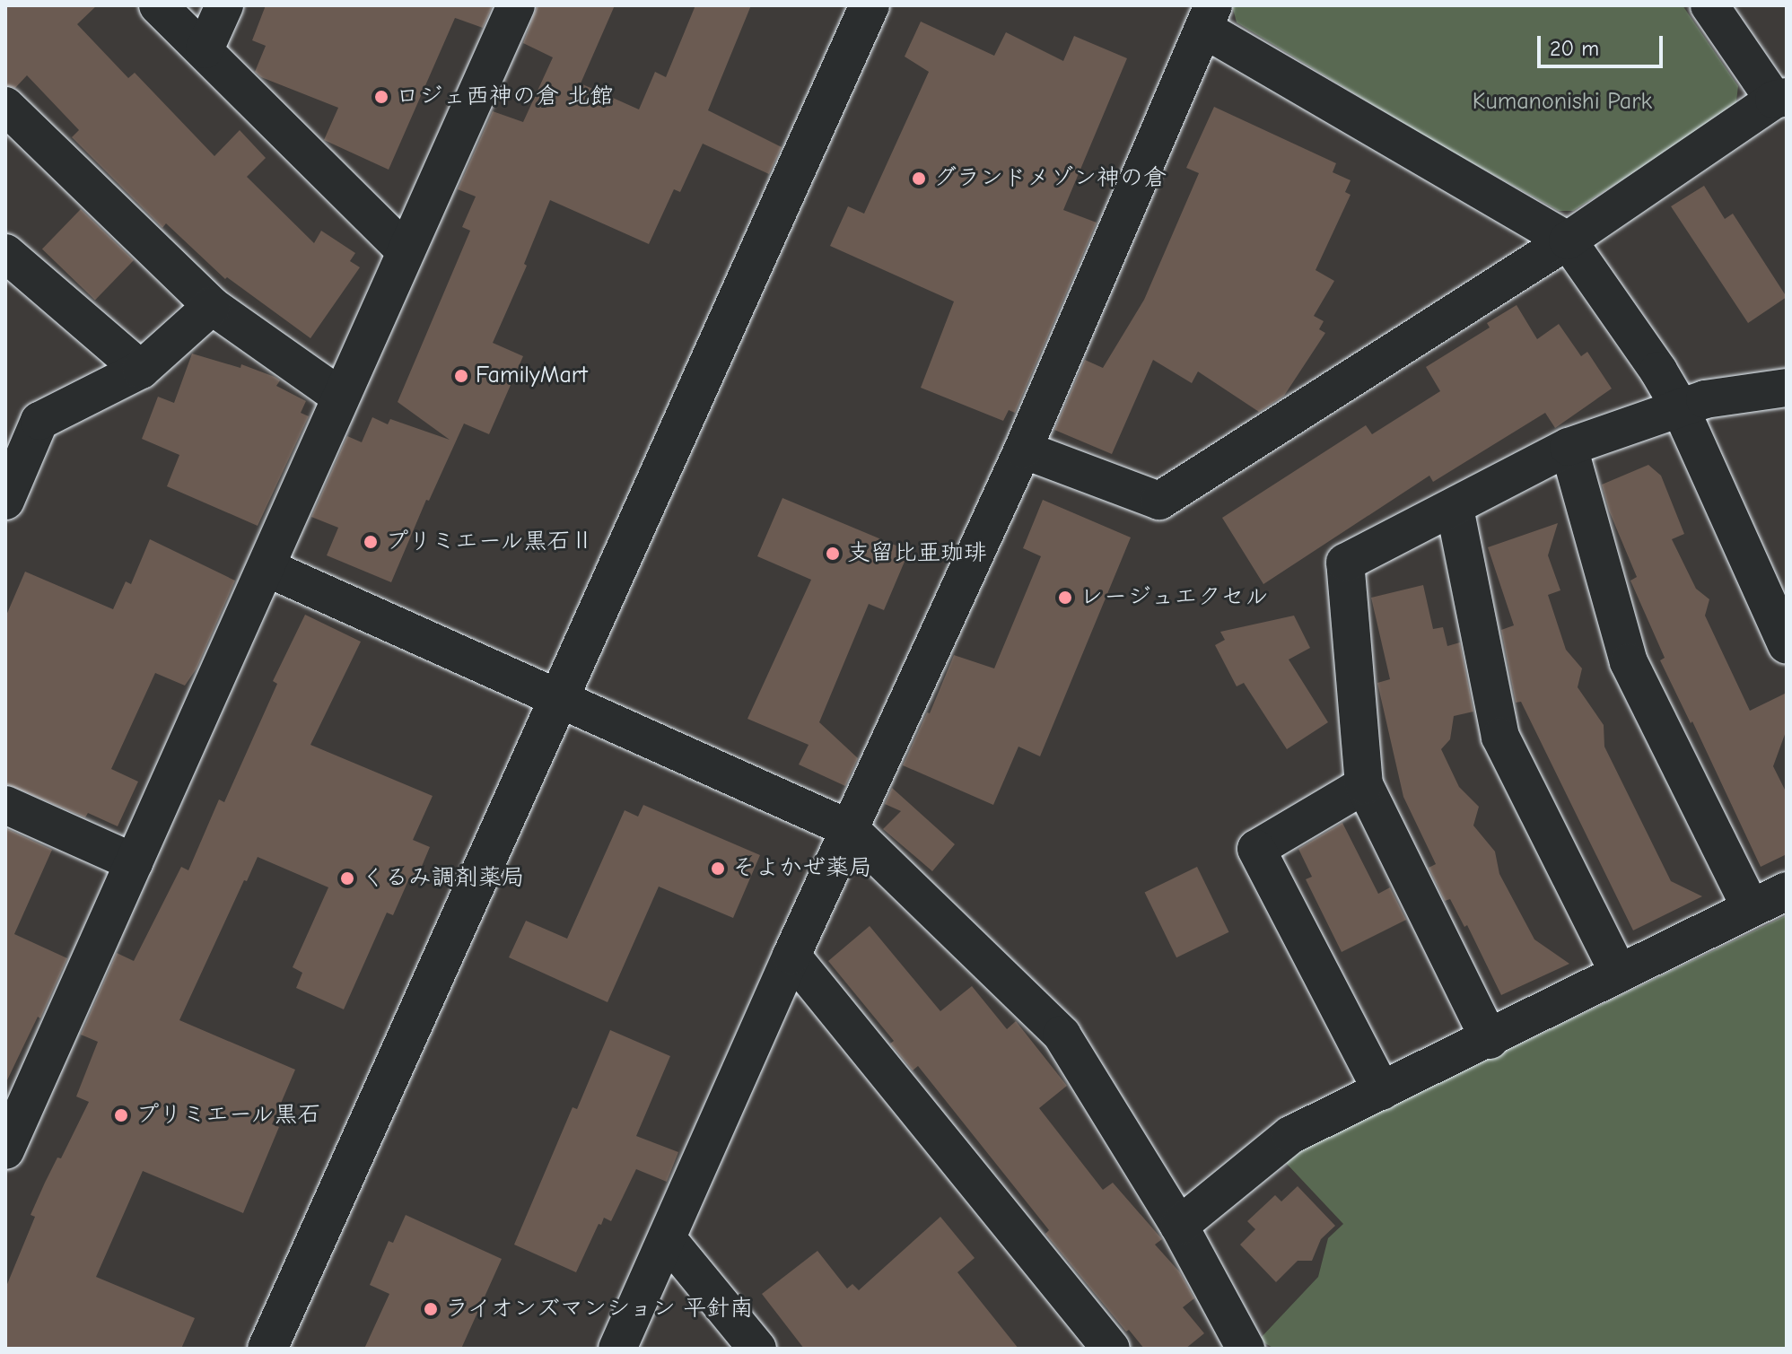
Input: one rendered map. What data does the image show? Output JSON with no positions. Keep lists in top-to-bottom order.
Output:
{
  "parks": ["Kumanonishi Park"],
  "places": [
    "ロジェ西神の倉 北館",
    "グランドメゾン神の倉",
    "FamilyMart",
    "プリミエール黒石Ⅱ",
    "支留比亜珈琲",
    "レージュエクセル",
    "そよかぜ薬局",
    "くるみ調剤薬局",
    "プリミエール黒石",
    "ライオンズマンション 平針南"
  ],
  "scale_bar": "20 m"
}
